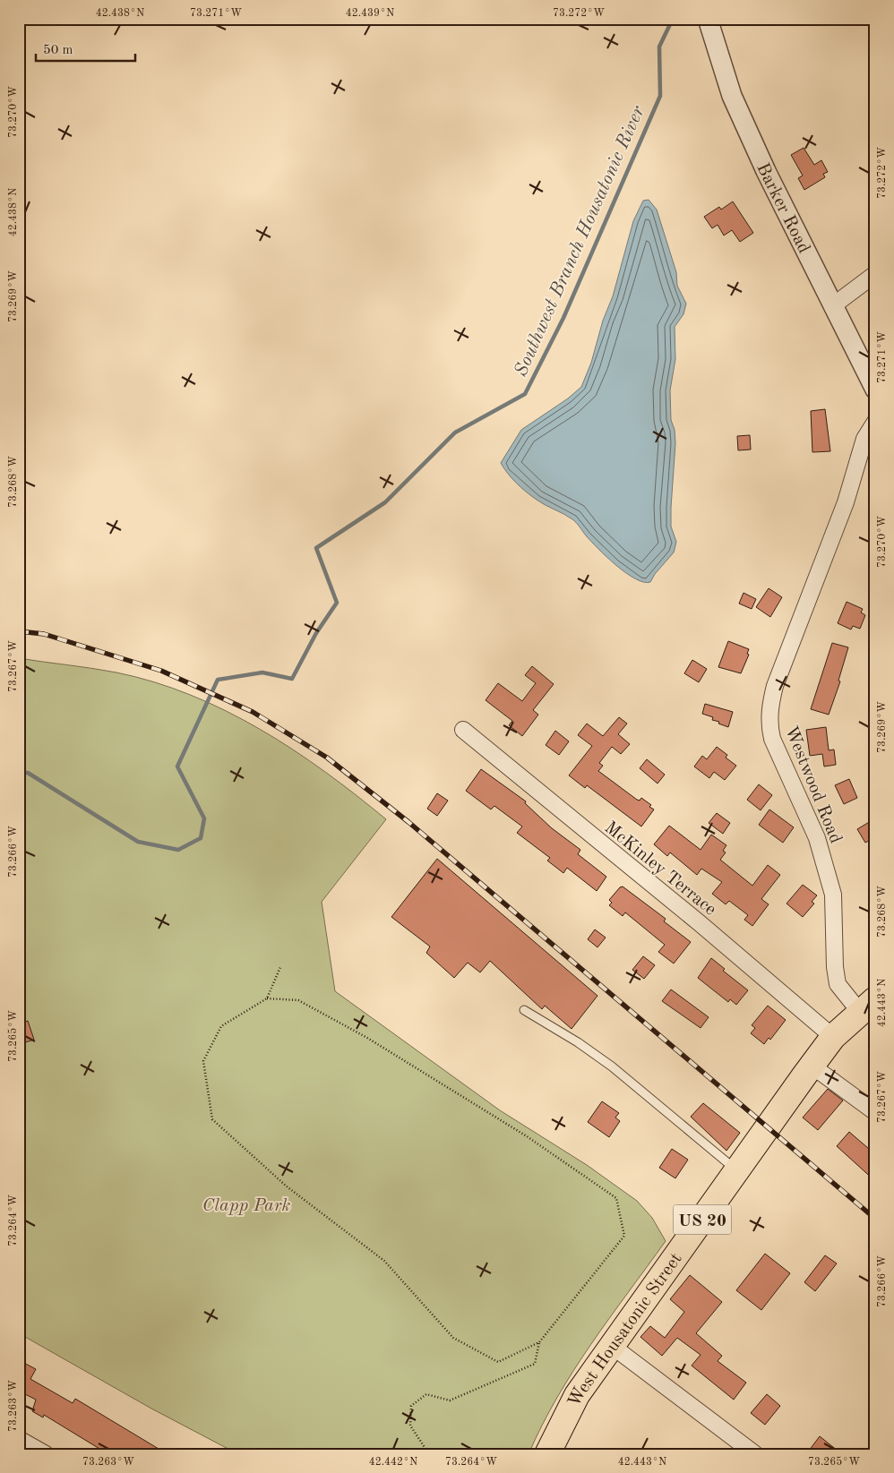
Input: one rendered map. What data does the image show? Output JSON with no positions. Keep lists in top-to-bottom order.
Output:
{
  "streets": {
    "highway": ["US 20", "West Housatonic Street"],
    "street": ["Barker Road", "Westwood Road", "McKinley Terrace"]
  },
  "crossings": [
    ["Westwood Road", "West Housatonic Street"],
    ["McKinley Terrace", "West Housatonic Street"]
  ],
  "water": ["Southwest Branch Housatonic River"],
  "parks": ["Clapp Park"],
  "scale_bar": "50 m",
  "coordinates": [
    "42.438°N",
    "73.271°W",
    "42.439°N",
    "73.272°W",
    "73.270°W",
    "73.269°W",
    "73.268°W",
    "73.267°W",
    "73.266°W",
    "42.443°N",
    "73.265°W",
    "73.264°W",
    "73.263°W",
    "42.442°N"
  ]
}
